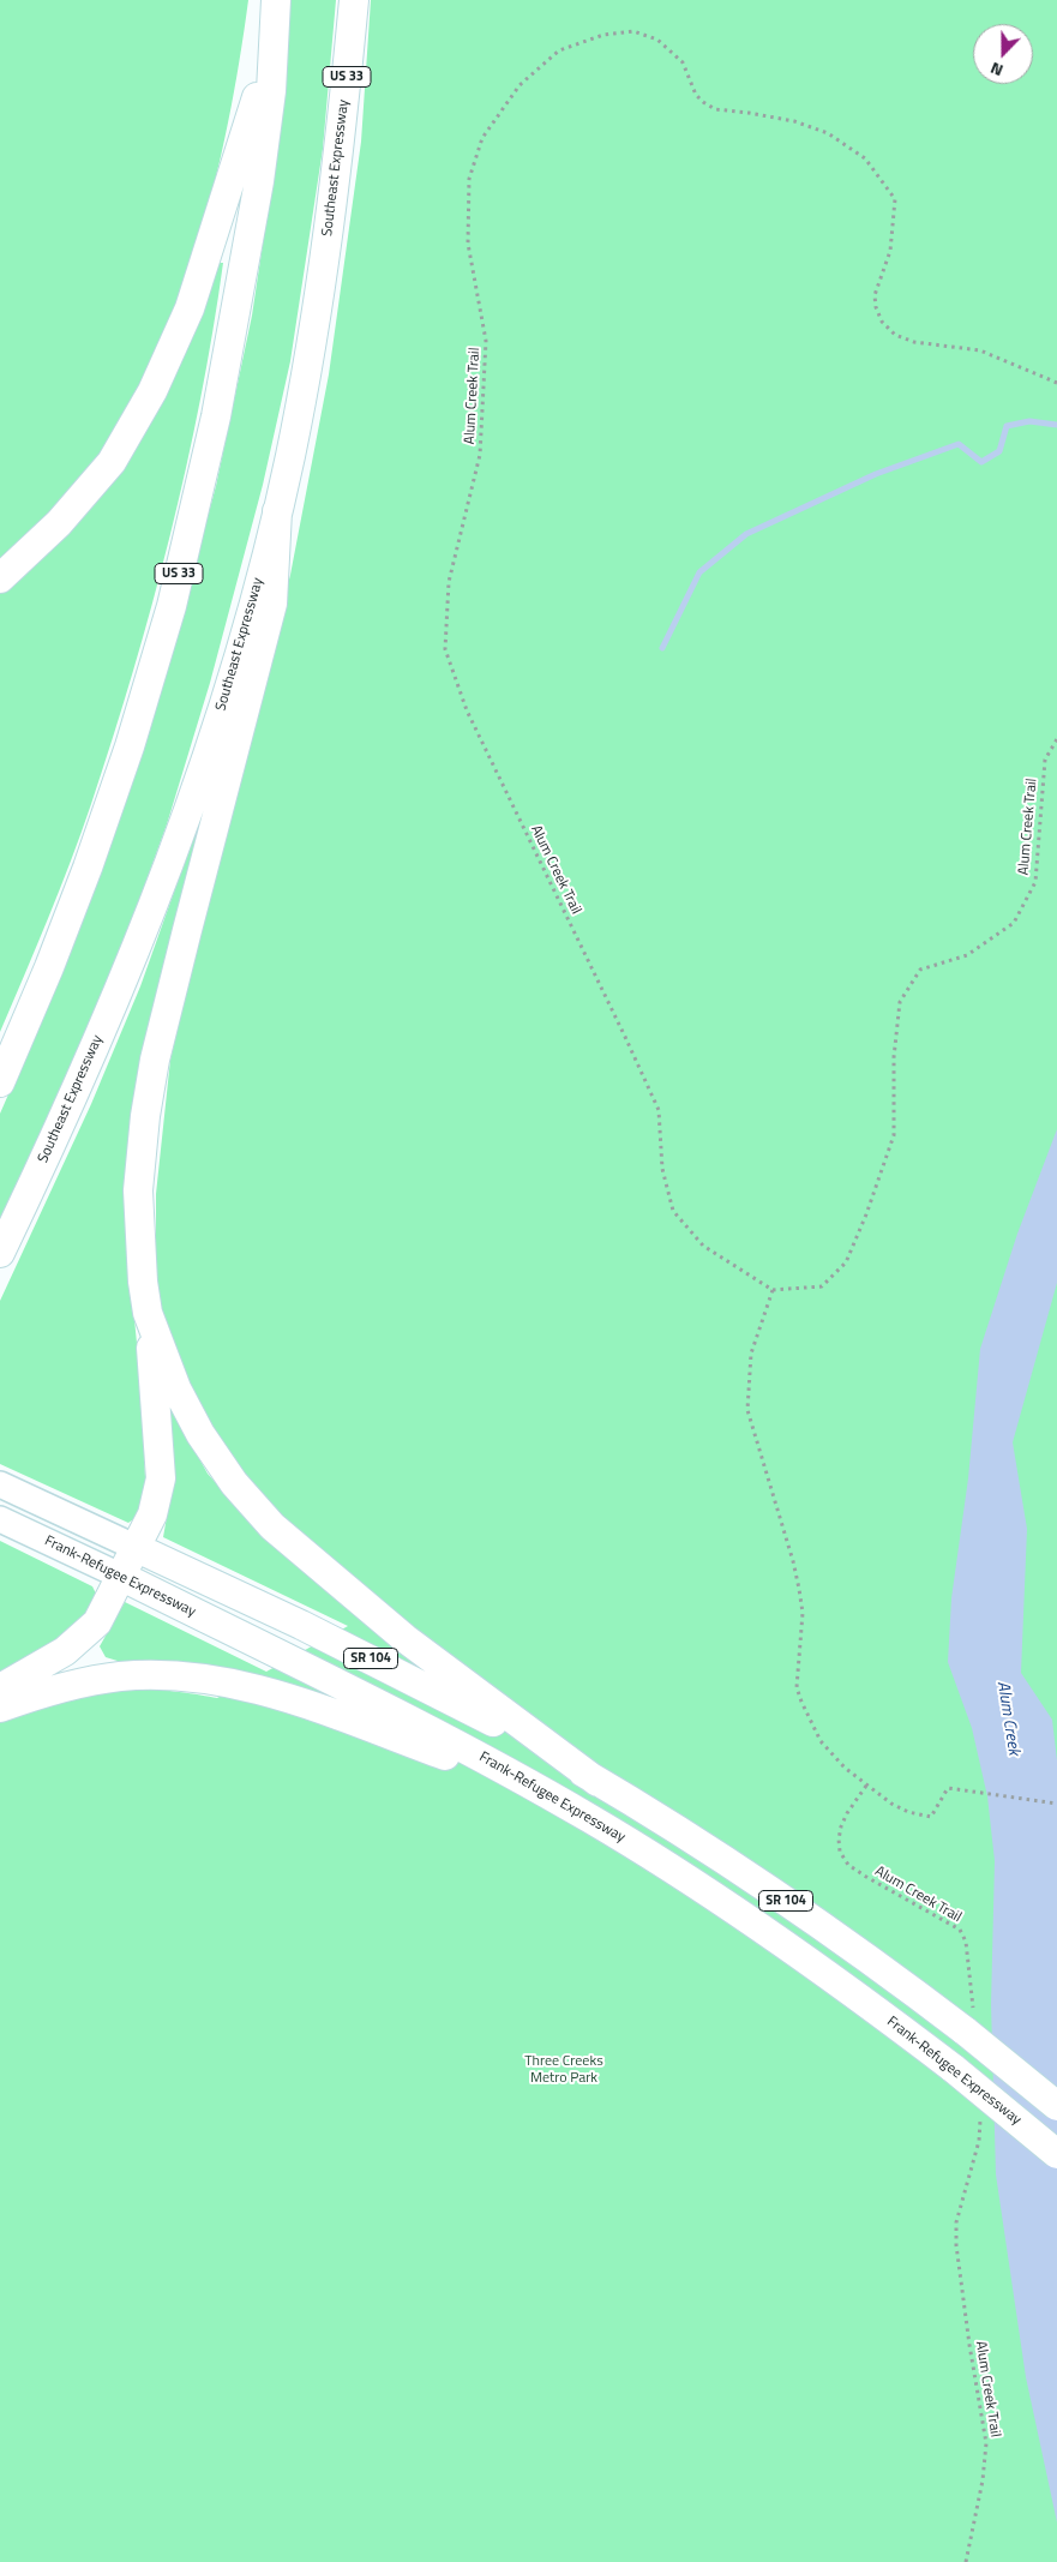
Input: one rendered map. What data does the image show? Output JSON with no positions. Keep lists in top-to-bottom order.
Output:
{
  "streets": {
    "highway": [
      "US 33",
      "Southeast Expressway",
      "Frank-Refugee Expressway",
      "SR 104"
    ],
    "path": ["Alum Creek Trail"]
  },
  "crossings": [
    ["Alum Creek Trail", "SR 104"]
  ],
  "water": ["Alum Creek"],
  "parks": ["Three Creeks Metro Park"],
  "north": "bottom"
}
